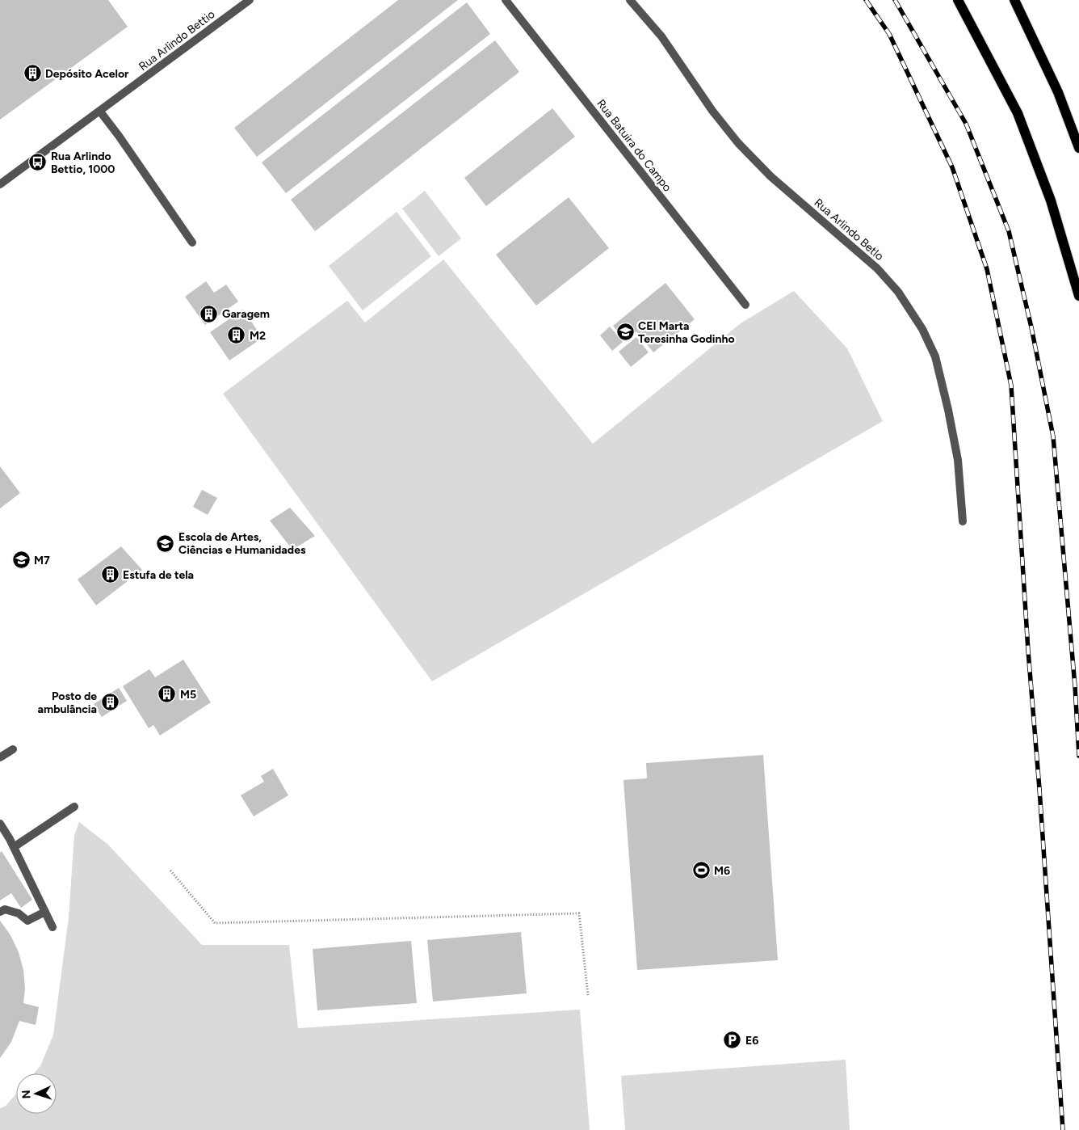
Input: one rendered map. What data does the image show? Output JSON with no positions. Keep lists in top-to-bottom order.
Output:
{
  "streets": {
    "street": ["Rua Arlindo Bettio", "Rua Batuira do Campo", "Rua Arlindo Betlo"]
  },
  "places": {
    "building": [
      "Depósito Acelor",
      "Garagem",
      "M2",
      "Estufa de tela",
      "M5",
      "Posto de ambulância"
    ],
    "bus stop": ["Rua Arlindo Bettio, 1000"],
    "school or university": ["CEI Marta Teresinha Godinho", "Escola de Artes, Ciências e Humanidades", "M7"],
    "sports": ["M6"],
    "parking": ["E6"]
  },
  "north": "left"
}
